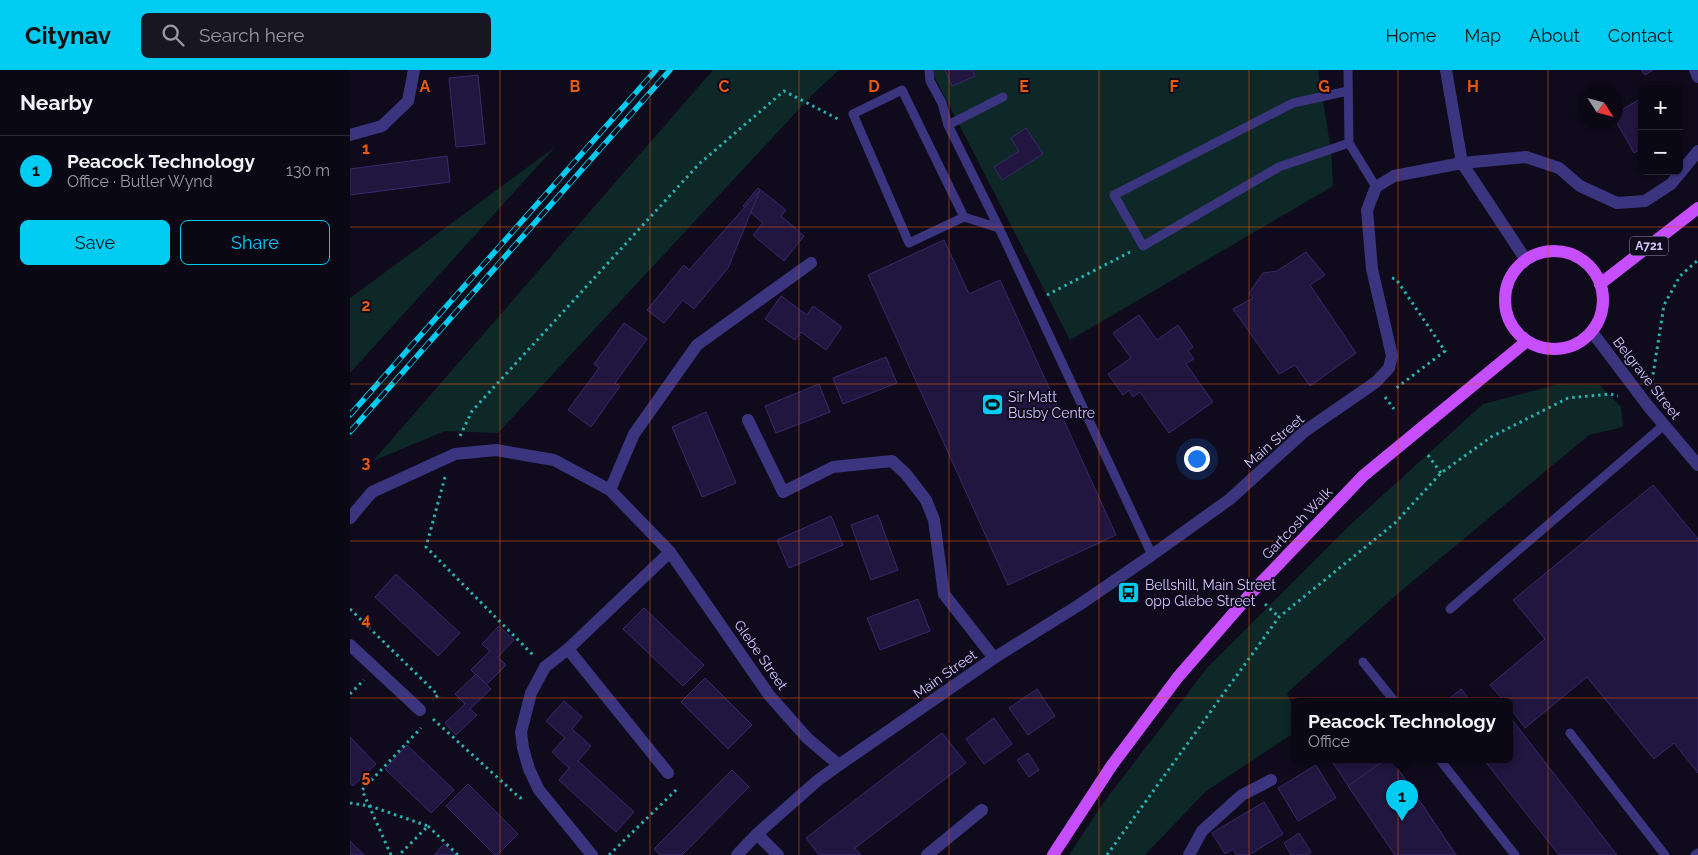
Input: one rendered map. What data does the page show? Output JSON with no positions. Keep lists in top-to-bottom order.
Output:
{
  "streets": {
    "main road": ["A721", "Gartcosh Walk"],
    "street": ["Belgrave Street", "Main Street", "Glebe Street"]
  },
  "crossings": [
    ["A721", "Belgrave Street"],
    ["A721", "Gartcosh Walk"],
    ["Belgrave Street", "Gartcosh Walk"],
    ["Main Street", "Glebe Street"]
  ],
  "places": {
    "sports": ["Sir Matt Busby Centre"],
    "bus stop": ["Bellshill, Main Street opp Glebe Street"]
  },
  "north": "bottom right",
  "page": {
    "header": "Citynav",
    "search": "Search here",
    "nav": [
      "Home",
      "Map",
      "About",
      "Contact"
    ],
    "heading": "Nearby",
    "map_buttons": ["+", "−"],
    "list": [
      {
        "mark": "1",
        "name": "Peacock Technology",
        "note": "Office · Butler Wynd",
        "value": "130 m"
      }
    ],
    "buttons": ["Save", "Share"],
    "popup": ["Peacock Technology", "Office"],
    "pins": "1"
  },
  "grid": {
    "columns": [
      "A",
      "B",
      "C",
      "D",
      "E",
      "F",
      "G",
      "H"
    ],
    "rows": [
      "1",
      "2",
      "3",
      "4",
      "5"
    ]
  }
}
